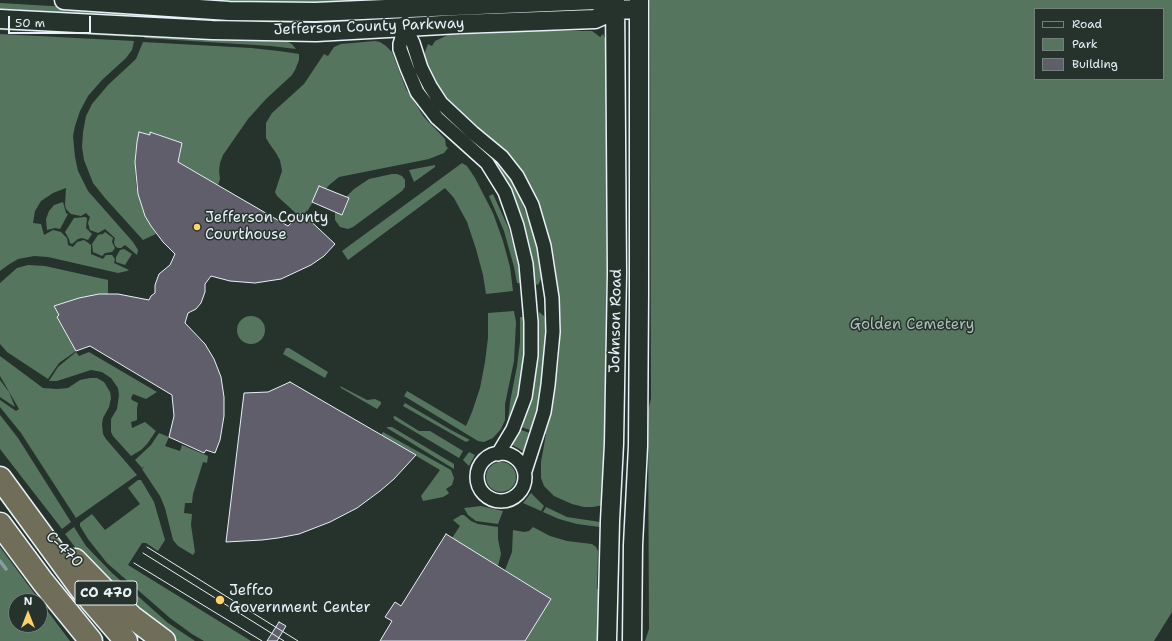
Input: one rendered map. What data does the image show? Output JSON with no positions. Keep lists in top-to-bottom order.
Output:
{
  "streets": {
    "highway": ["C-470", "CO 470"],
    "main road": ["Jefferson County Parkway", "Johnson Road"]
  },
  "crossings": [
    ["Jefferson County Parkway", "Johnson Road"]
  ],
  "parks": ["Golden Cemetery"],
  "places": ["Jefferson County Courthouse", "Jeffco Government Center"],
  "legend": ["Road", "Park", "Building"],
  "scale_bar": "50 m",
  "north": "top"
}
